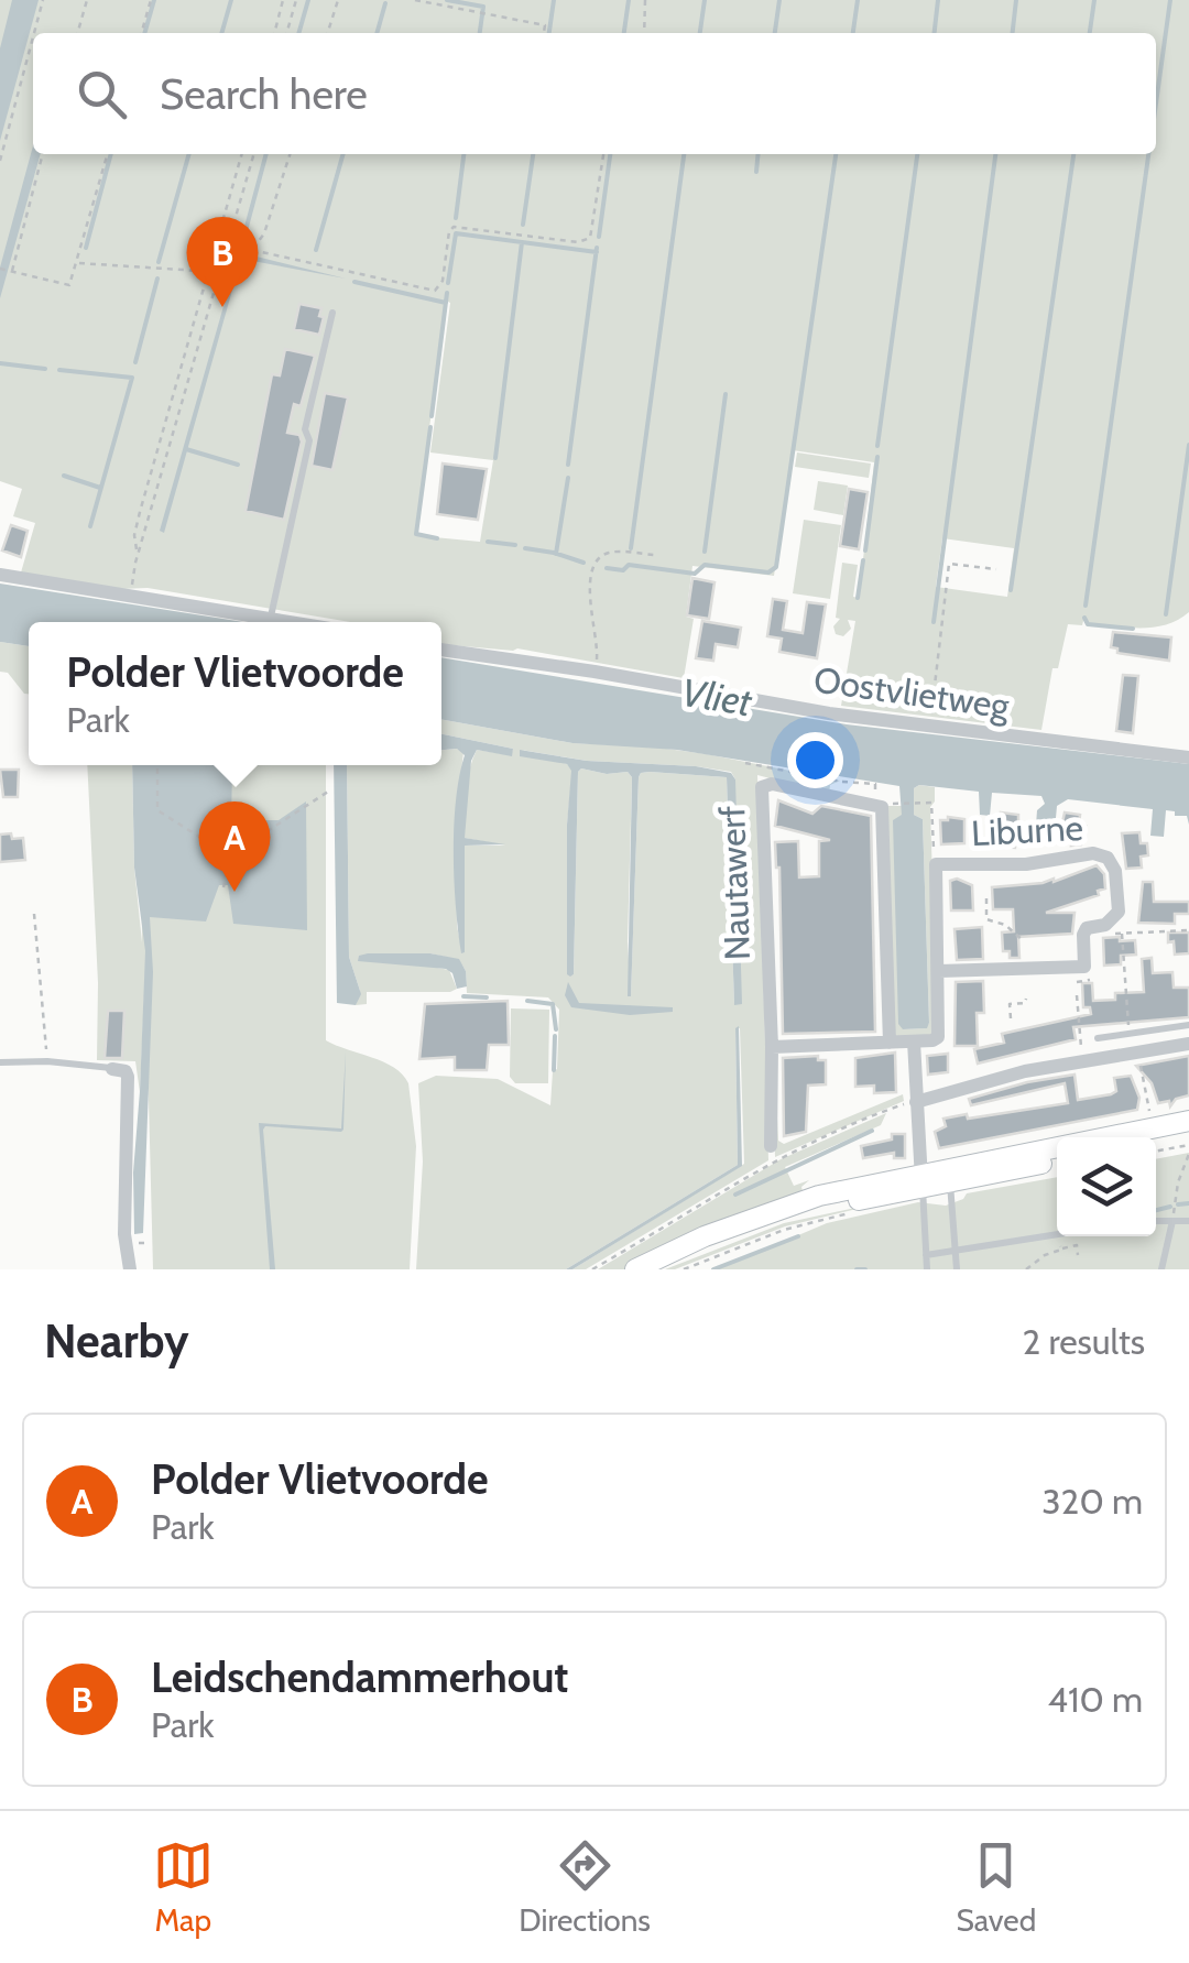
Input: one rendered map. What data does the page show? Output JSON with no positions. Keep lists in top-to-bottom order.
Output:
{
  "streets": {
    "street": ["Oostvlietweg", "Liburne", "Nautawerf"]
  },
  "water": ["Vliet"],
  "page": {
    "search": "Search here",
    "pins": ["B", "A"],
    "popup": ["Polder Vlietvoorde", "Park"],
    "heading": ["Nearby", "2 results"],
    "list": [
      {
        "mark": "A",
        "name": "Polder Vlietvoorde",
        "note": "Park",
        "value": "320 m"
      },
      {
        "mark": "B",
        "name": "Leidschendammerhout",
        "note": "Park",
        "value": "410 m"
      }
    ],
    "nav": ["Map", "Directions", "Saved"]
  }
}
